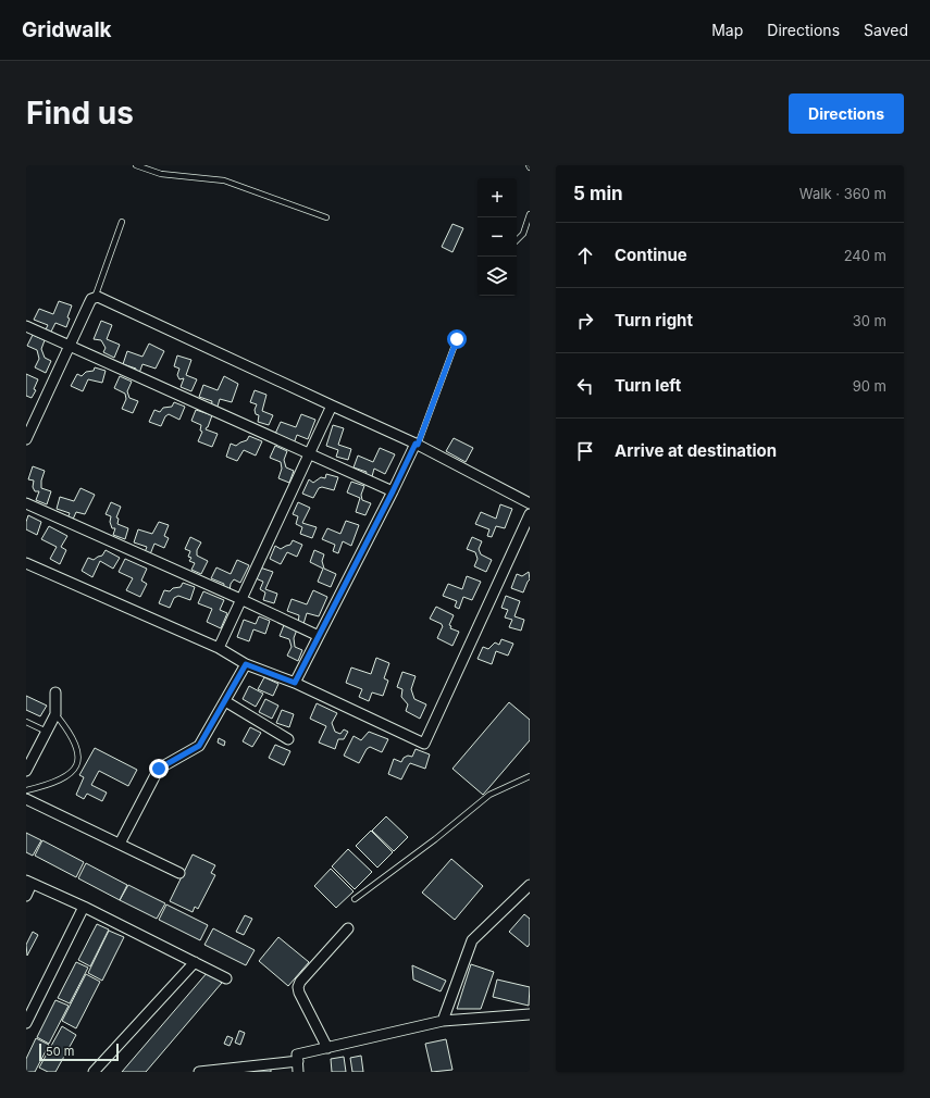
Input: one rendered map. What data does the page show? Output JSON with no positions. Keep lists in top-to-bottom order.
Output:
{
  "scale_bar": "50 m",
  "page": {
    "header": "Gridwalk",
    "nav": ["Map", "Directions", "Saved"],
    "buttons": "Directions",
    "title": "Find us",
    "heading": ["5 min", "Walk · 360 m"],
    "map_buttons": ["+", "−"],
    "list": [
      ["Continue", "240 m"],
      ["Turn right", "30 m"],
      ["Turn left", "90 m"],
      "Arrive at destination"
    ],
    "scale": "50 m"
  }
}
